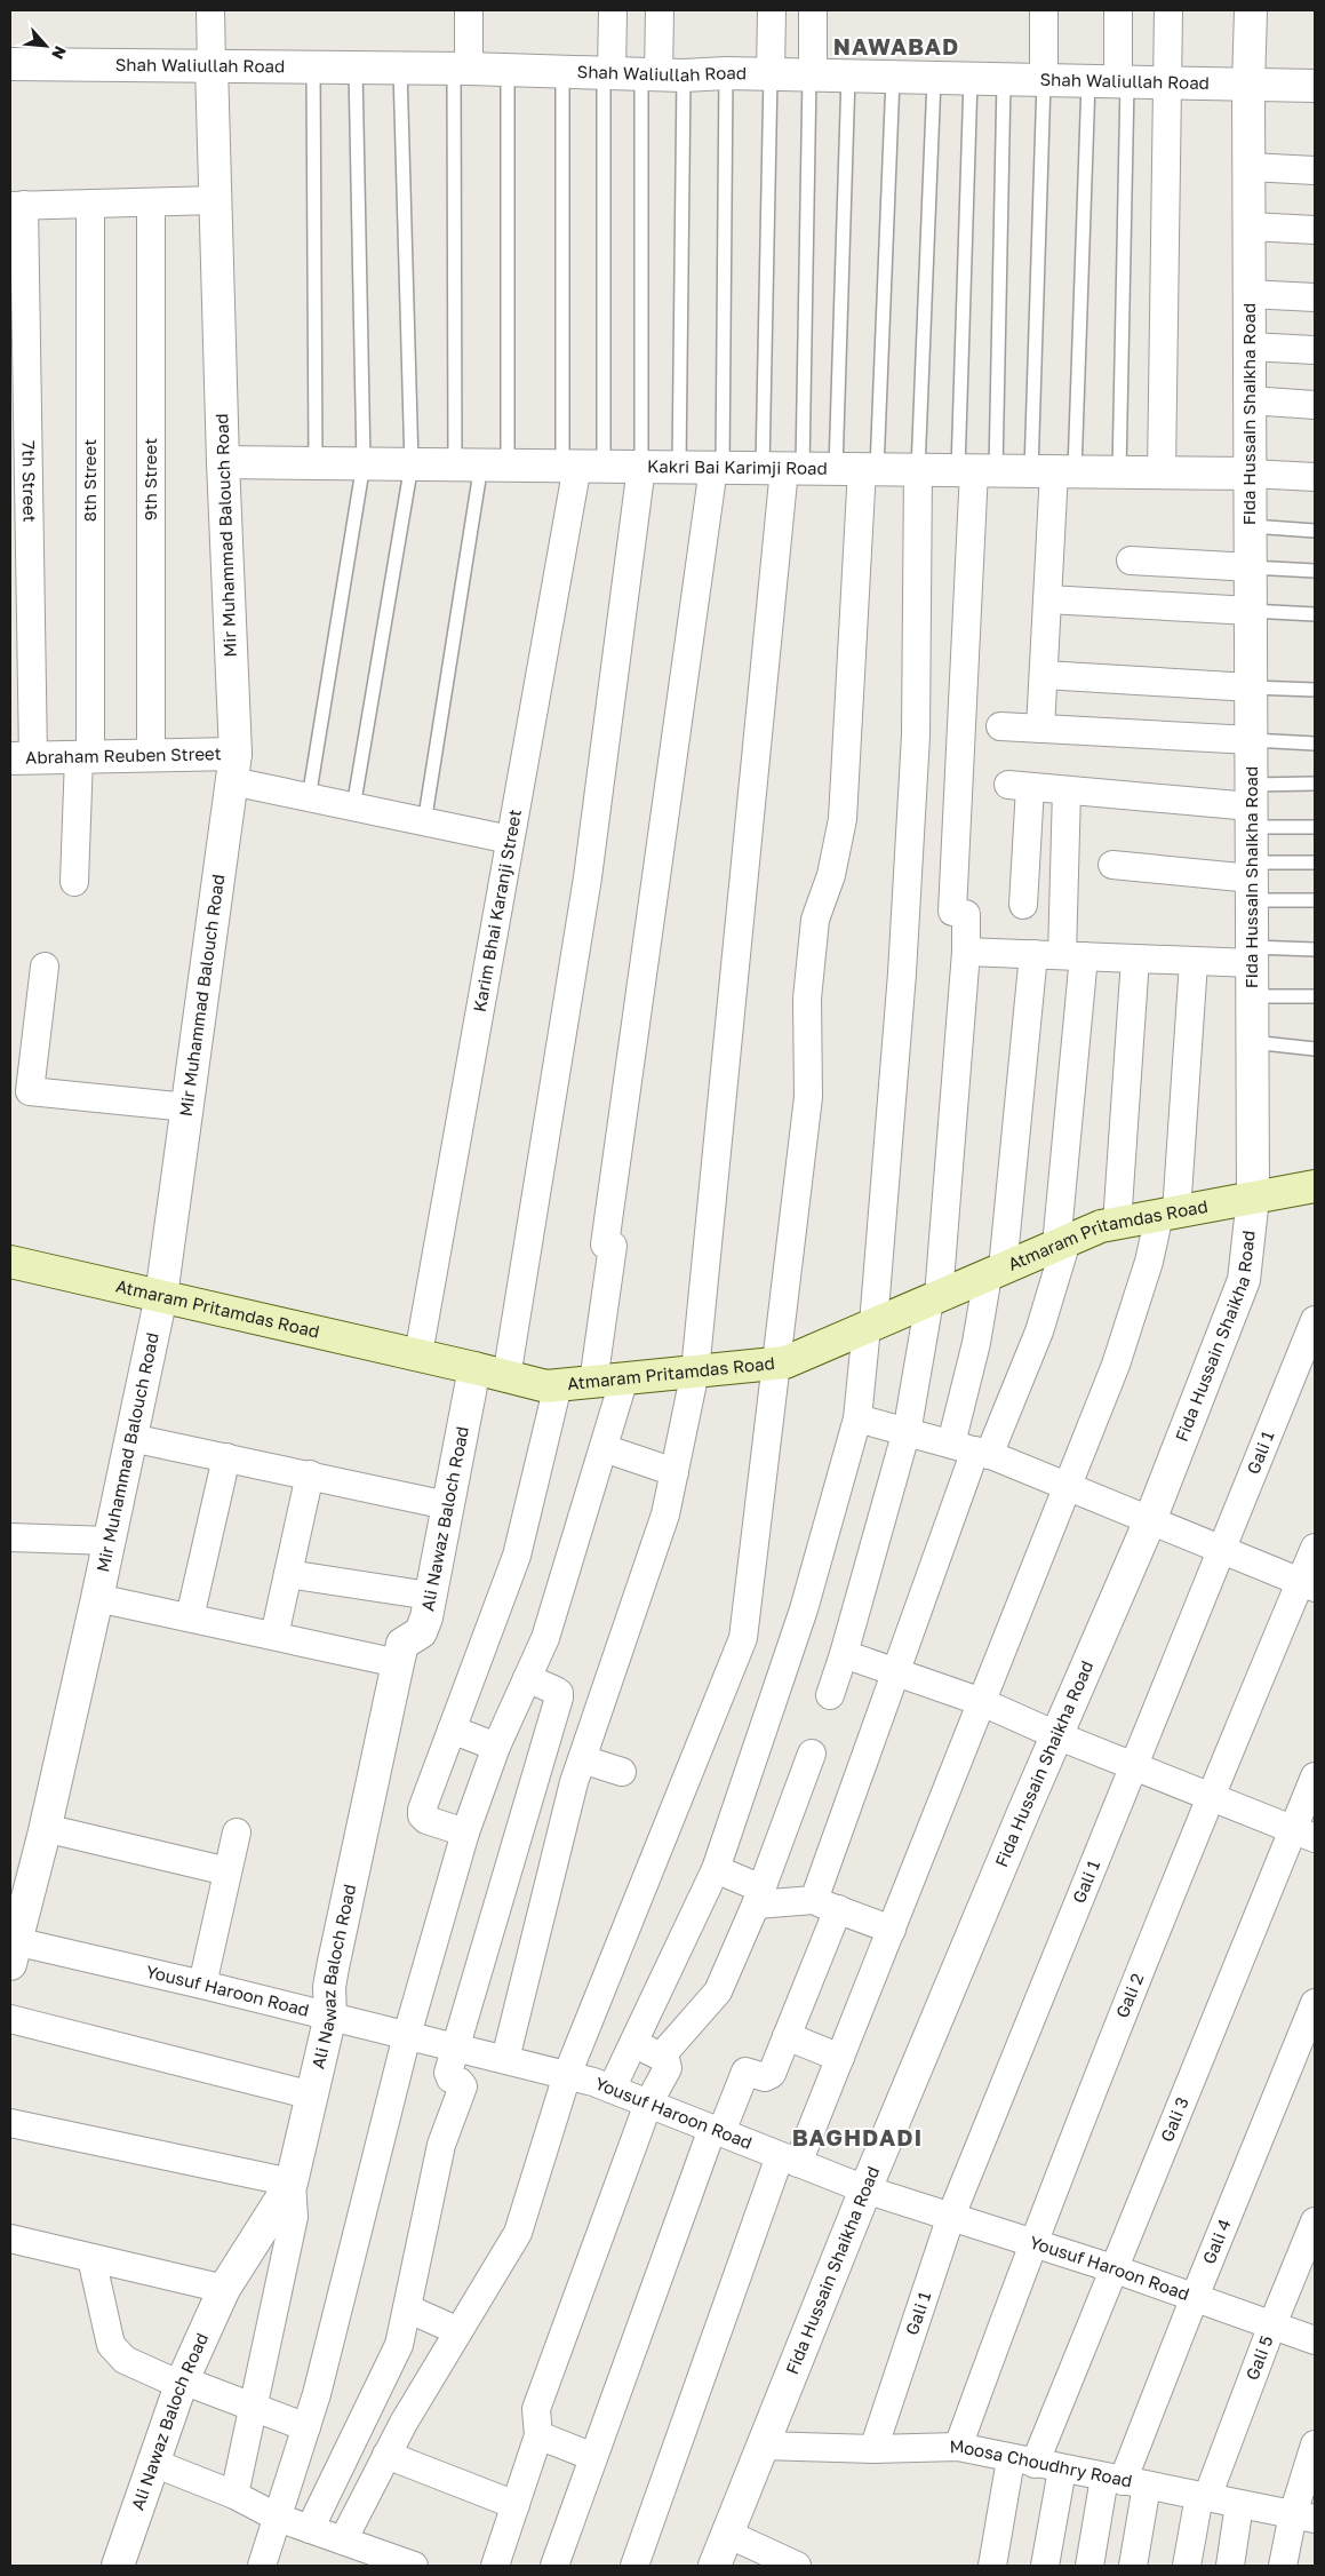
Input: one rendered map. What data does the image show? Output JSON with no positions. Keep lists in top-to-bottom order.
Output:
{
  "streets": {
    "main road": ["Atmaram Pritamdas Road"],
    "street": [
      "Shah Waliullah Road",
      "Fida Hussain Shaikha Road",
      "Kakri Bai Karimji Road",
      "9th Street",
      "8th Street",
      "7th Street",
      "Mir Muhammad Balouch Road",
      "Abraham Reuben Street",
      "Karim Bhai Karanji Street",
      "Gali 1",
      "Ali Nawaz Baloch Road",
      "Yousuf Haroon Road",
      "Gali 2",
      "Gali 3",
      "Gali 4",
      "Gali 5",
      "Moosa Choudhry Road"
    ]
  },
  "crossings": [
    ["Shah Waliullah Road", "Fida Hussain Shaikha Road"],
    ["Shah Waliullah Road", "Mir Muhammad Balouch Road"],
    ["Fida Hussain Shaikha Road", "Kakri Bai Karimji Road"],
    ["Fida Hussain Shaikha Road", "Atmaram Pritamdas Road"],
    ["Fida Hussain Shaikha Road", "Yousuf Haroon Road"],
    ["Fida Hussain Shaikha Road", "Moosa Choudhry Road"],
    ["Kakri Bai Karimji Road", "Mir Muhammad Balouch Road"],
    ["Kakri Bai Karimji Road", "Karim Bhai Karanji Street"],
    ["9th Street", "Abraham Reuben Street"],
    ["8th Street", "Abraham Reuben Street"],
    ["7th Street", "Abraham Reuben Street"],
    ["Mir Muhammad Balouch Road", "Abraham Reuben Street"],
    ["Mir Muhammad Balouch Road", "Atmaram Pritamdas Road"],
    ["Mir Muhammad Balouch Road", "Yousuf Haroon Road"],
    ["Karim Bhai Karanji Street", "Atmaram Pritamdas Road"],
    ["Atmaram Pritamdas Road", "Ali Nawaz Baloch Road"],
    ["Gali 1", "Yousuf Haroon Road"],
    ["Gali 1", "Moosa Choudhry Road"],
    ["Ali Nawaz Baloch Road", "Yousuf Haroon Road"],
    ["Yousuf Haroon Road", "Gali 2"],
    ["Yousuf Haroon Road", "Gali 3"],
    ["Yousuf Haroon Road", "Gali 4"],
    ["Yousuf Haroon Road", "Gali 5"],
    ["Gali 2", "Moosa Choudhry Road"],
    ["Gali 3", "Moosa Choudhry Road"],
    ["Gali 4", "Moosa Choudhry Road"],
    ["Gali 5", "Moosa Choudhry Road"]
  ],
  "districts": ["NAWABAD", "BAGHDADI"],
  "north": "bottom right"
}
